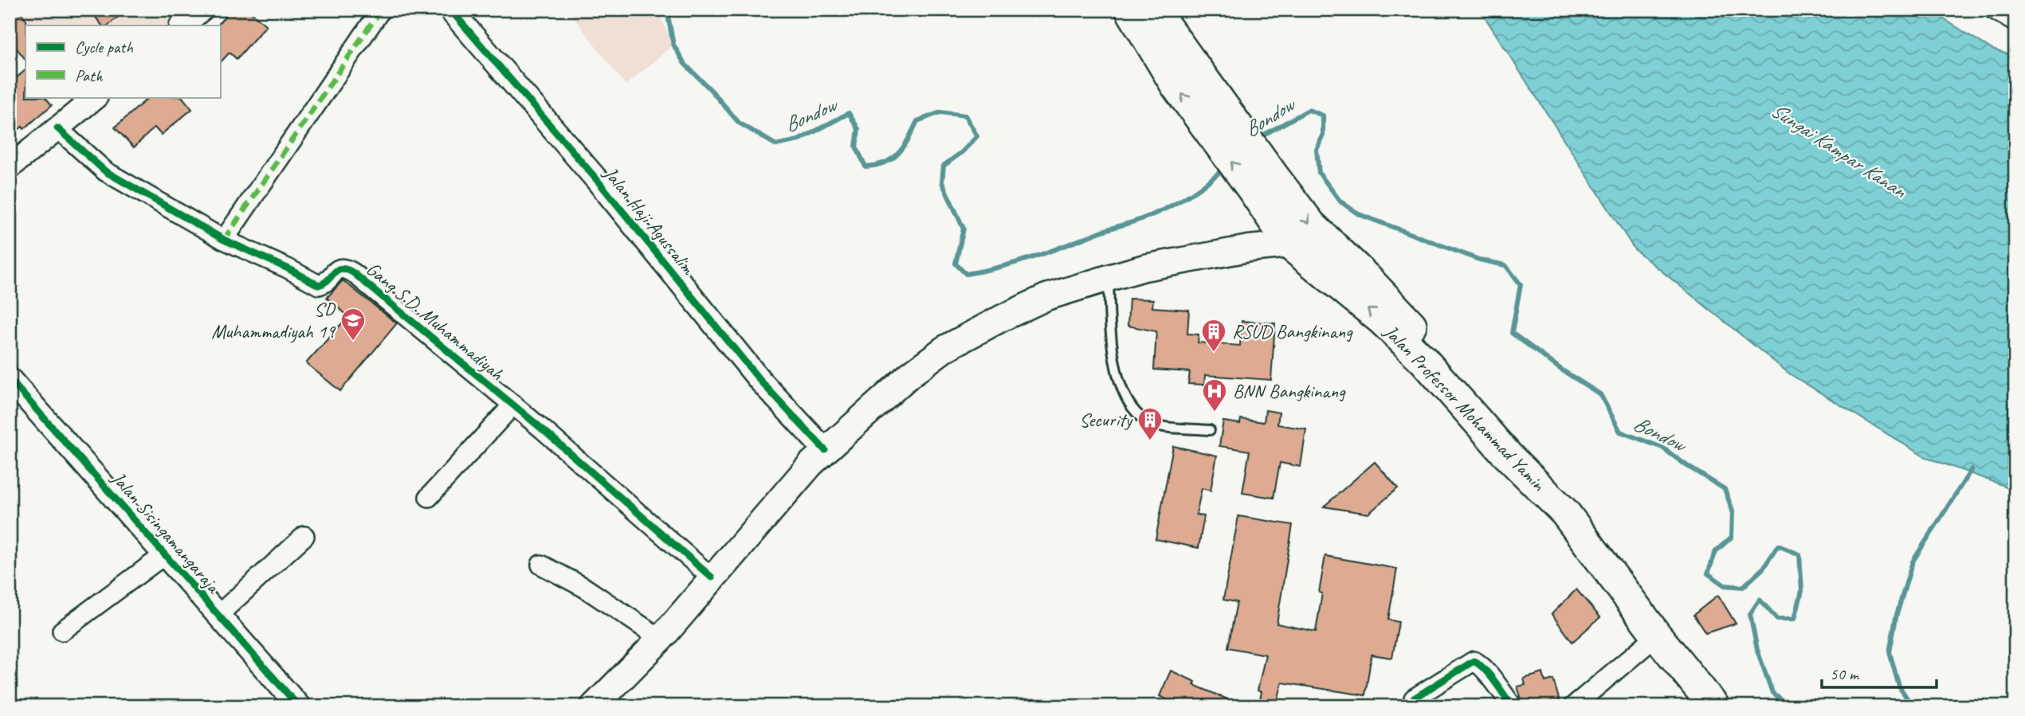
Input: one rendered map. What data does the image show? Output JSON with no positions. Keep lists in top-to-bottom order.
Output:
{
  "streets": {
    "highway": ["Jalan Professor Mohammad Yamin"],
    "street": ["Jalan Haji Agussalim", "Gang S.D. Muhammadiyah", "Jalan Sisingamangaraja"]
  },
  "water": ["Bondow", "Sungai Kampar Kanan"],
  "places": {
    "school or university": ["SD Muhammadiyah 19"],
    "building": ["RSUD Bangkinang", "Security"],
    "hospital": ["BNN Bangkinang"]
  },
  "legend": ["Cycle path", "Path"],
  "scale_bar": "50 m"
}
